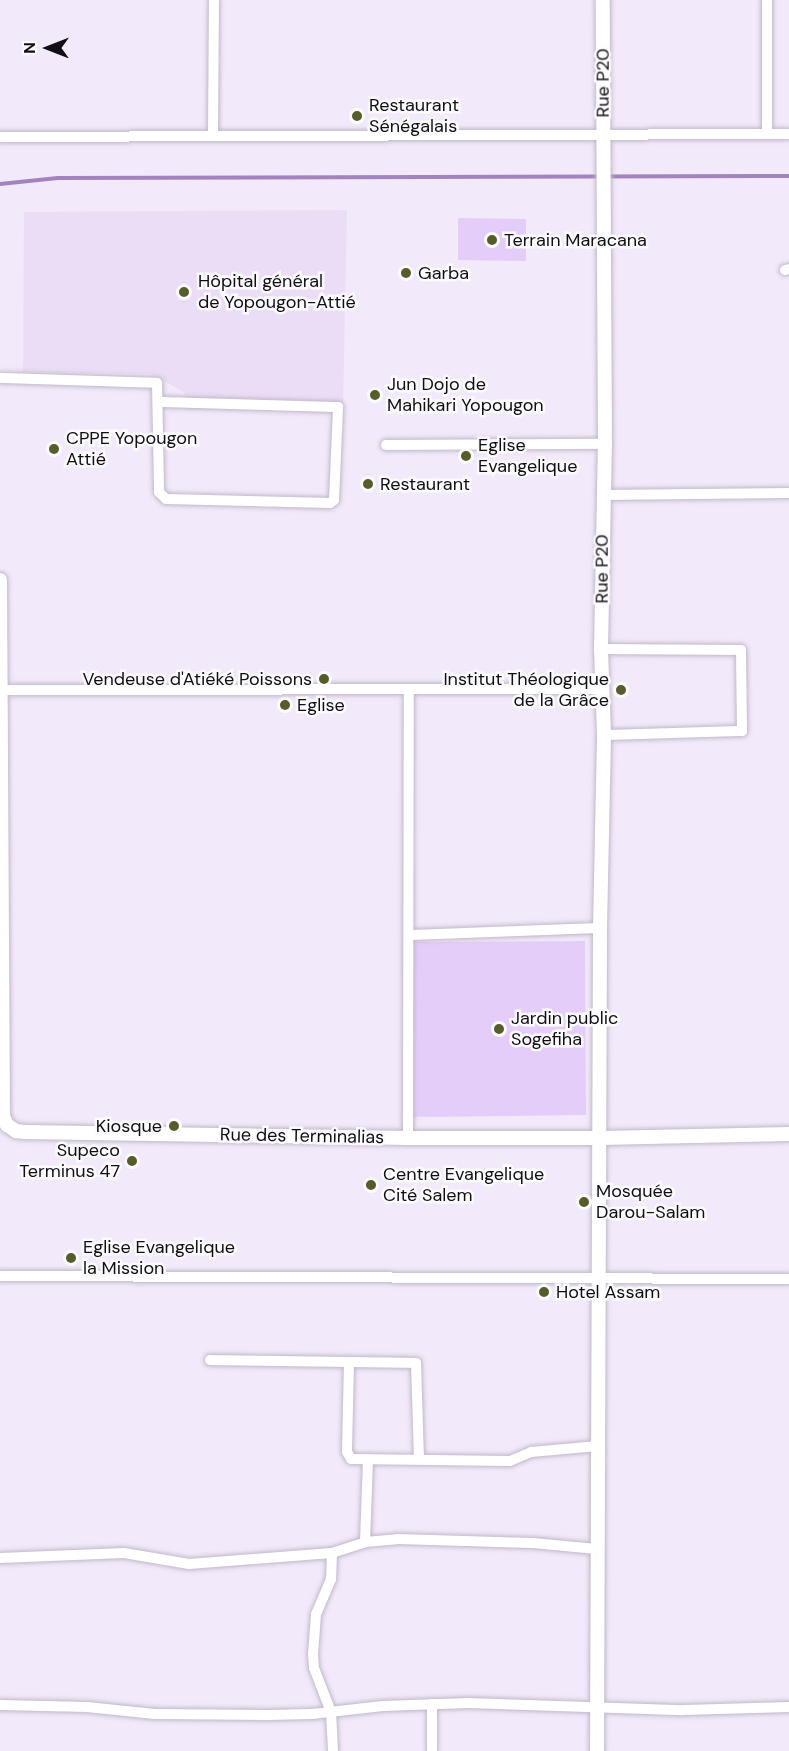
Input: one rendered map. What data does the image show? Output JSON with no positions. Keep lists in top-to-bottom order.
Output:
{
  "streets": {
    "street": ["Rue P20", "Rue des Terminalias"]
  },
  "crossings": [
    ["Rue P20", "Rue des Terminalias"]
  ],
  "places": [
    "Restaurant Sénégalais",
    "Terrain Maracana",
    "Garba",
    "Hôpital général de Yopougon-Attié",
    "Jun Dojo de Mahikari Yopougon",
    "CPPE Yopougon Attié",
    "Eglise Evangelique",
    "Restaurant",
    "Vendeuse d'Atiéké Poissons",
    "Institut Théologique de la Grâce",
    "Eglise",
    "Jardin public Sogefiha",
    "Kiosque",
    "Supeco Terminus 47",
    "Centre Evangelique Cité Salem",
    "Mosquée Darou-Salam",
    "Eglise Evangelique la Mission",
    "Hotel Assam"
  ],
  "north": "left"
}
